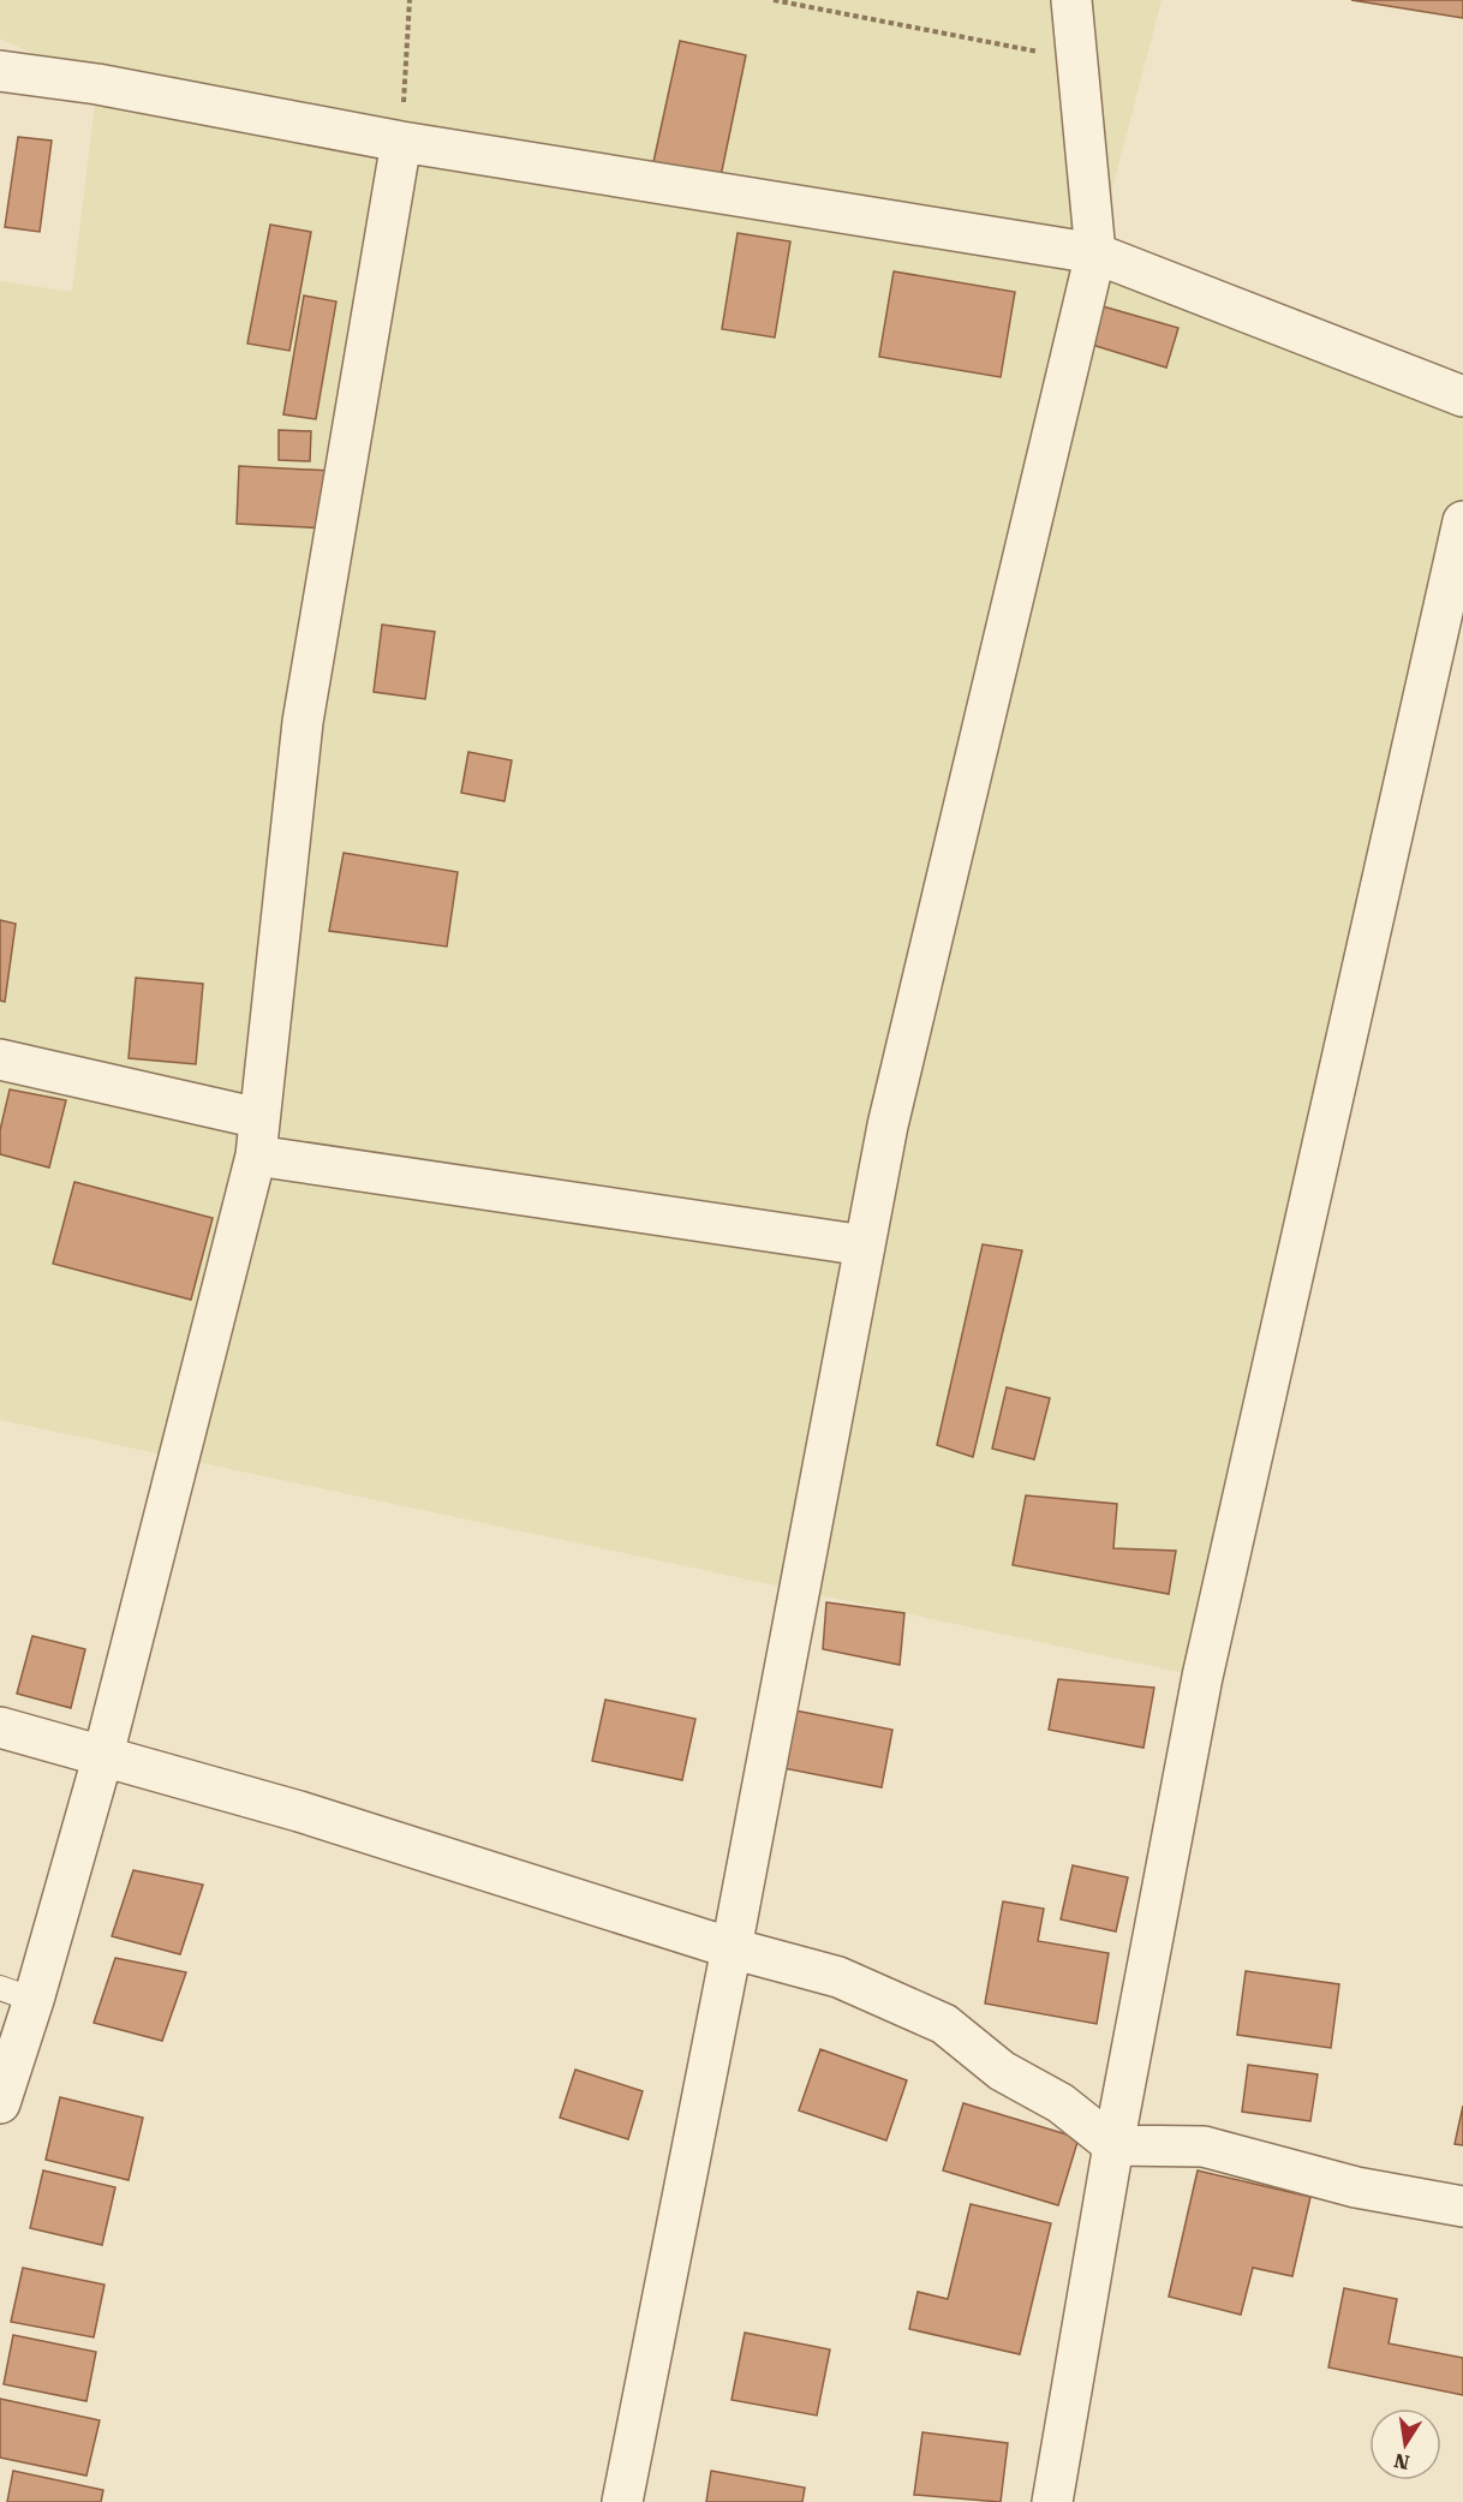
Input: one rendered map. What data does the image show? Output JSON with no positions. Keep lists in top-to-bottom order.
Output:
{
  "north": "bottom"
}
